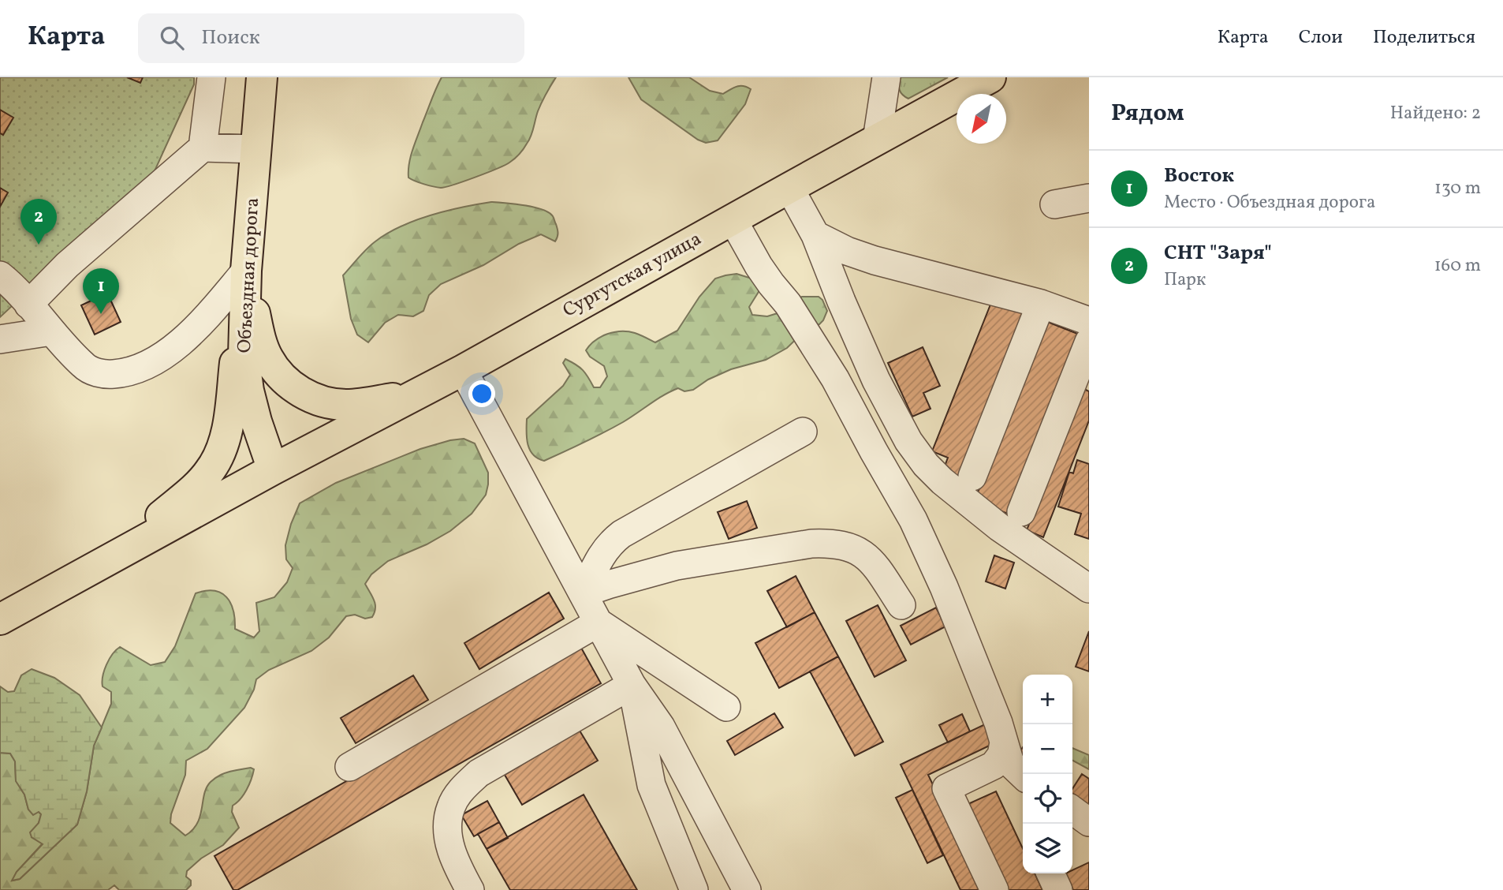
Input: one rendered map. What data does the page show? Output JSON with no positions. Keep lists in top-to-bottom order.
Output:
{
  "streets": {
    "main road": ["Объездная дорога", "Сургутская улица"]
  },
  "crossings": [
    ["Объездная дорога", "Сургутская улица"]
  ],
  "north": "bottom left",
  "page": {
    "header": "Карта",
    "search": "Поиск",
    "nav": ["Карта", "Слои", "Поделиться"],
    "heading": ["Рядом", "Найдено: 2"],
    "list": [
      {
        "mark": "1",
        "name": "Восток",
        "note": "Место · Объездная дорога",
        "value": "130 m"
      },
      {
        "mark": "2",
        "name": "СНТ \"Заря\"",
        "note": "Парк",
        "value": "160 m"
      }
    ],
    "pins": ["2", "1"],
    "map_buttons": ["+", "−"]
  }
}
